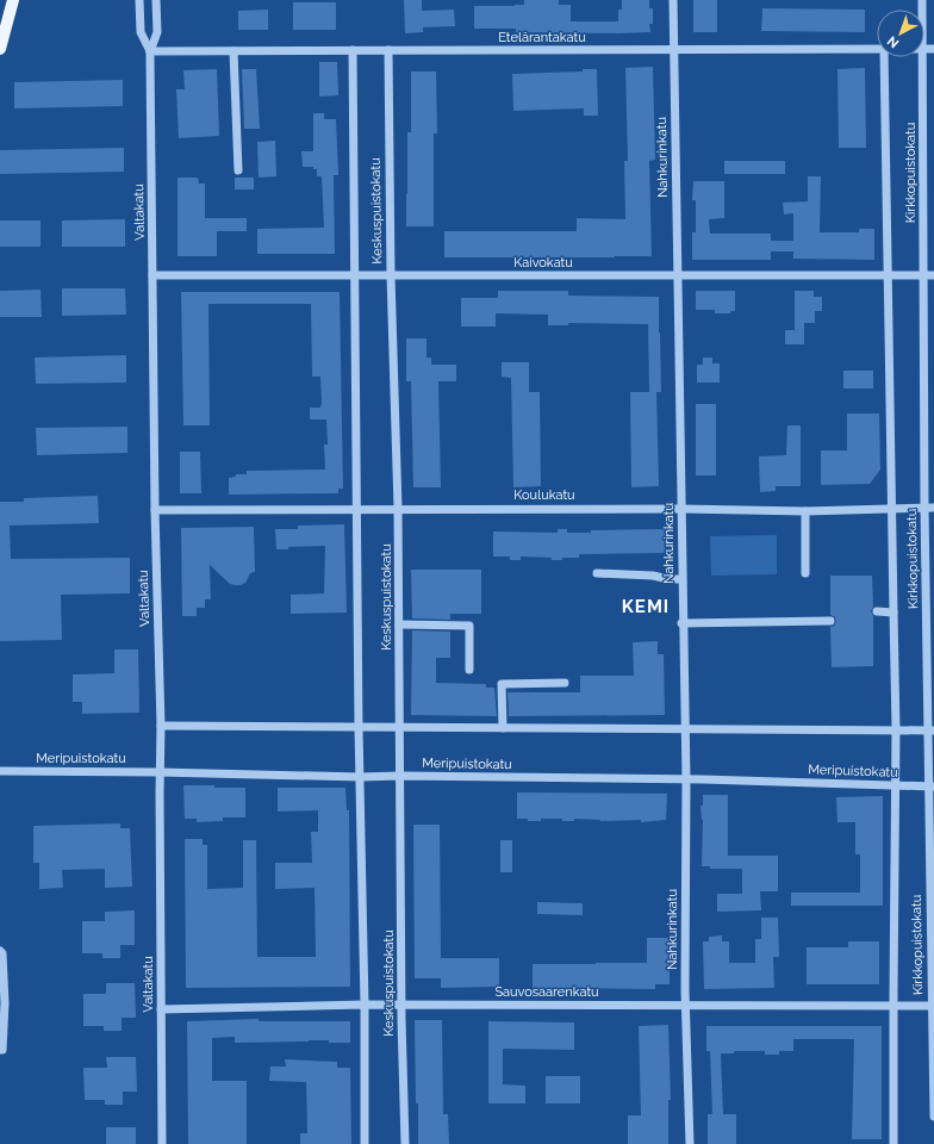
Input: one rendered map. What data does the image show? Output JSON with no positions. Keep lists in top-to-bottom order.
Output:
{
  "streets": {
    "street": [
      "Etelärantakatu",
      "Nahkurinkatu",
      "Kirkkopuistokatu",
      "Keskuspuistokatu",
      "Valtakatu",
      "Kaivokatu",
      "Koulukatu",
      "Meripuistokatu",
      "Sauvosaarenkatu"
    ]
  },
  "crossings": [
    ["Etelärantakatu", "Nahkurinkatu"],
    ["Etelärantakatu", "Keskuspuistokatu"],
    ["Etelärantakatu", "Valtakatu"],
    ["Nahkurinkatu", "Kaivokatu"],
    ["Nahkurinkatu", "Koulukatu"],
    ["Nahkurinkatu", "Meripuistokatu"],
    ["Nahkurinkatu", "Sauvosaarenkatu"],
    ["Kirkkopuistokatu", "Kaivokatu"],
    ["Kirkkopuistokatu", "Koulukatu"],
    ["Kirkkopuistokatu", "Meripuistokatu"],
    ["Kirkkopuistokatu", "Sauvosaarenkatu"],
    ["Keskuspuistokatu", "Kaivokatu"],
    ["Keskuspuistokatu", "Koulukatu"],
    ["Keskuspuistokatu", "Meripuistokatu"],
    ["Keskuspuistokatu", "Sauvosaarenkatu"],
    ["Valtakatu", "Kaivokatu"],
    ["Valtakatu", "Koulukatu"],
    ["Valtakatu", "Meripuistokatu"],
    ["Valtakatu", "Sauvosaarenkatu"]
  ],
  "districts": ["KEMI"],
  "north": "bottom left"
}
